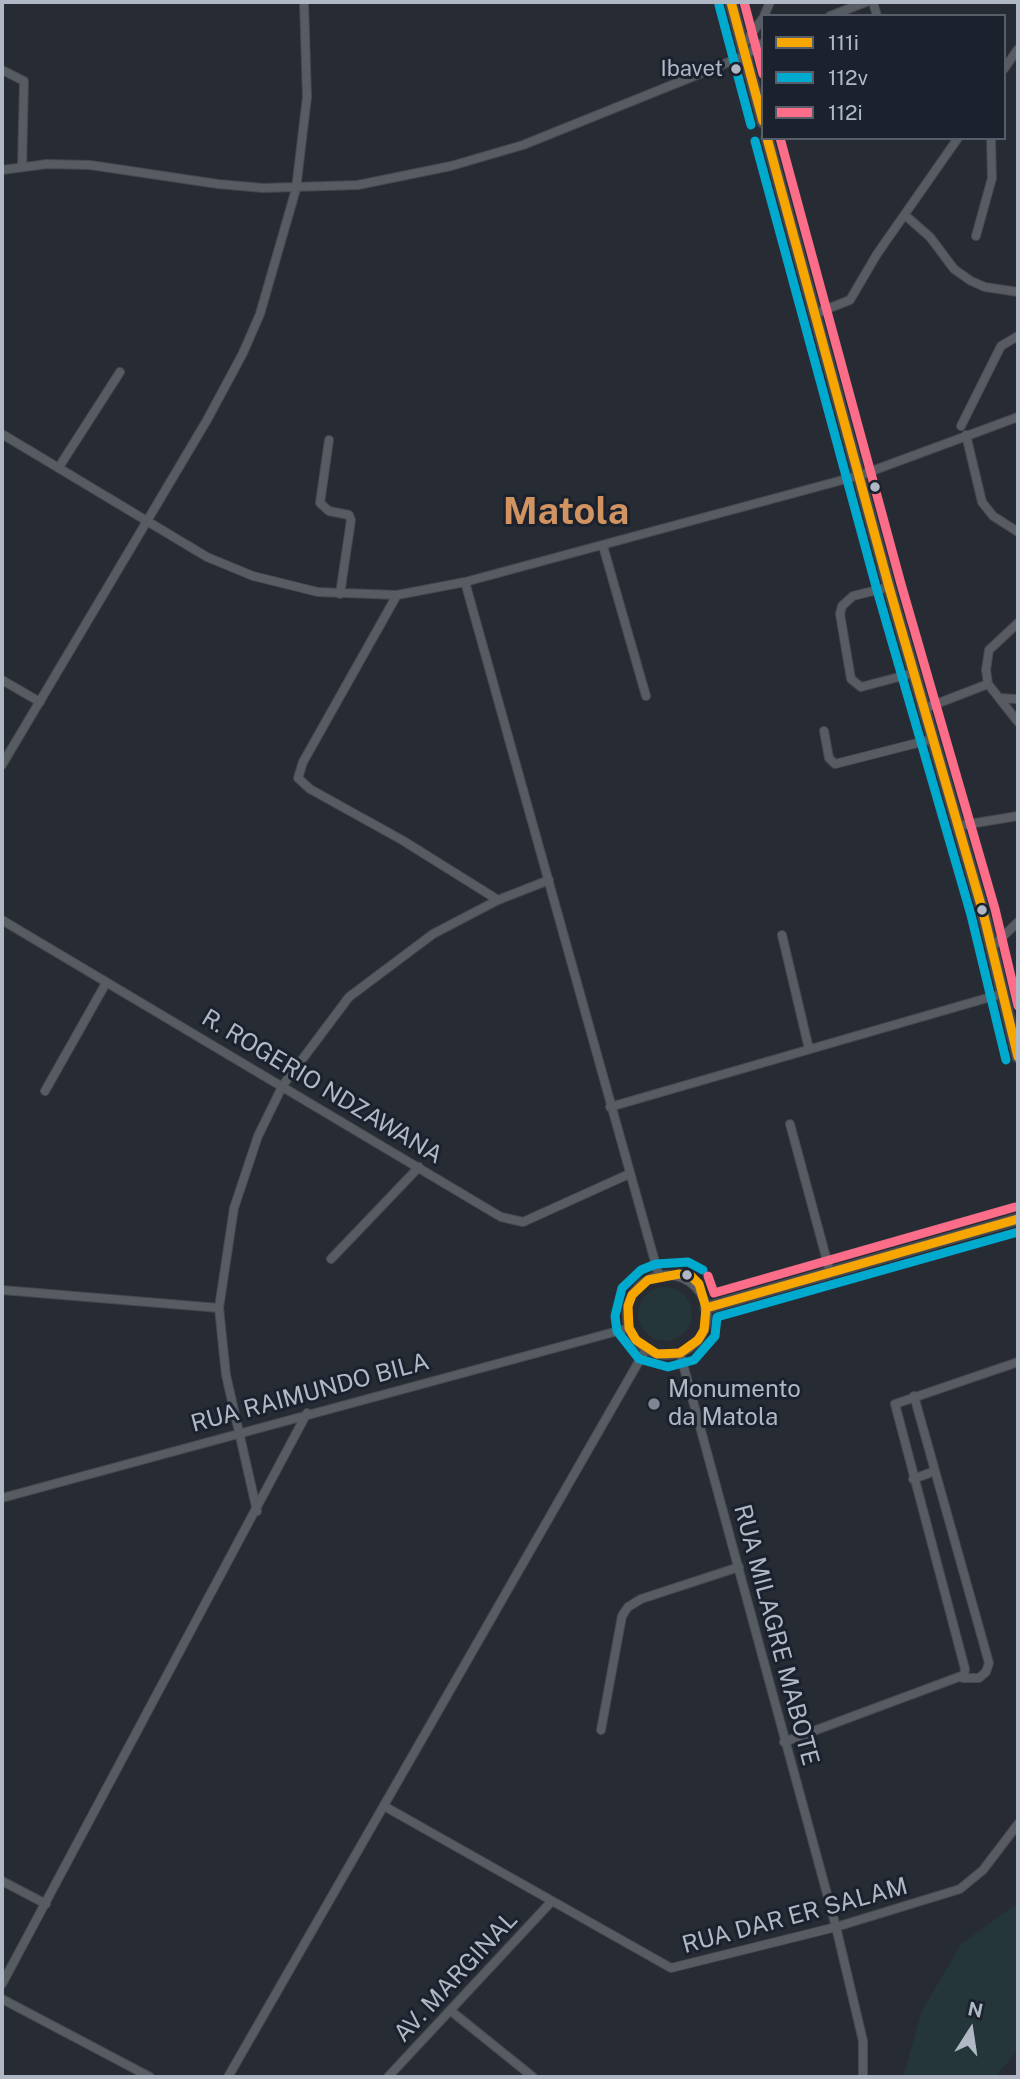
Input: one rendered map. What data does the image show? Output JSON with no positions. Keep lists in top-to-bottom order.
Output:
{
  "streets": {
    "street": [
      "R. ROGERIO NDZAWANA",
      "RUA RAIMUNDO BILA",
      "RUA MILAGRE MABOTE",
      "RUA DAR ER SALAM",
      "AV. MARGINAL"
    ]
  },
  "crossings": [
    ["RUA RAIMUNDO BILA", "RUA MILAGRE MABOTE"],
    ["RUA MILAGRE MABOTE", "RUA DAR ER SALAM"],
    ["RUA DAR ER SALAM", "AV. MARGINAL"]
  ],
  "districts": ["Matola"],
  "places": ["Ibavet", "Monumento da Matola"],
  "lines": ["transit line 111i", "transit line 112i", "transit line 112v"],
  "legend": ["111i", "112v", "112i"],
  "north": "top"
}
